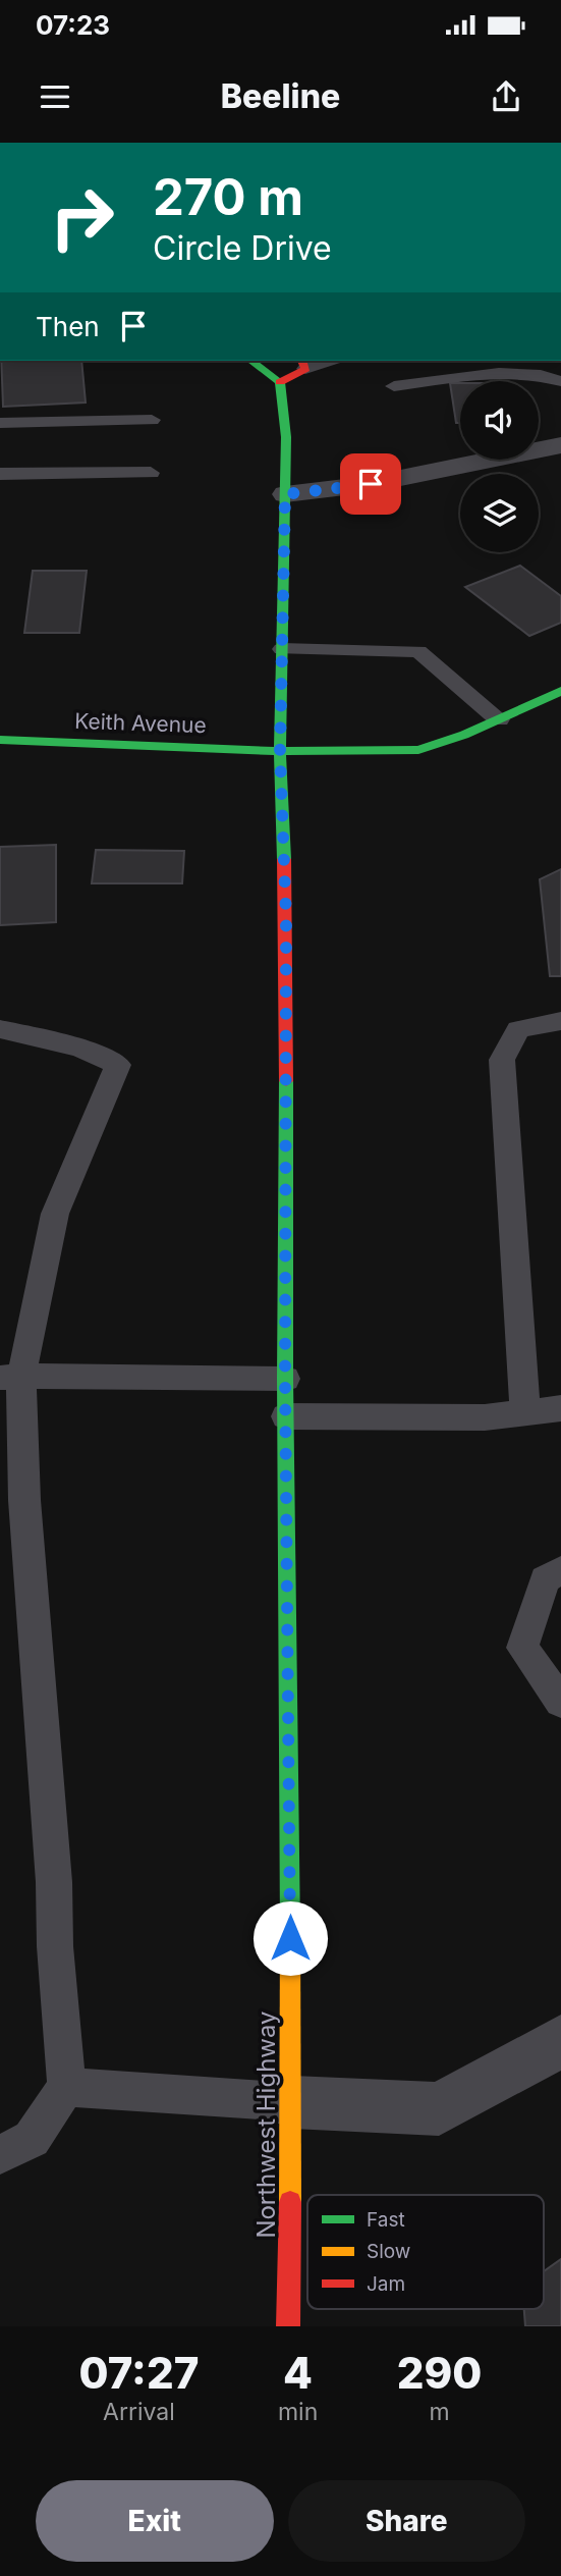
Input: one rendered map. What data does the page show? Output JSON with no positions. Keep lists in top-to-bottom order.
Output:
{
  "streets": {
    "main road": ["Keith Avenue", "Northwest Highway"]
  },
  "crossings": [
    ["Keith Avenue", "Northwest Highway"]
  ],
  "legend": ["Fast", "Slow", "Jam"],
  "page": {
    "status": "07:23",
    "header": "Beeline",
    "turn": ["270 m", "Circle Drive"],
    "then": "Then",
    "eta": [
      "07:27",
      "Arrival",
      "4",
      "min",
      "290",
      "m"
    ],
    "buttons": ["Exit", "Share"]
  }
}
